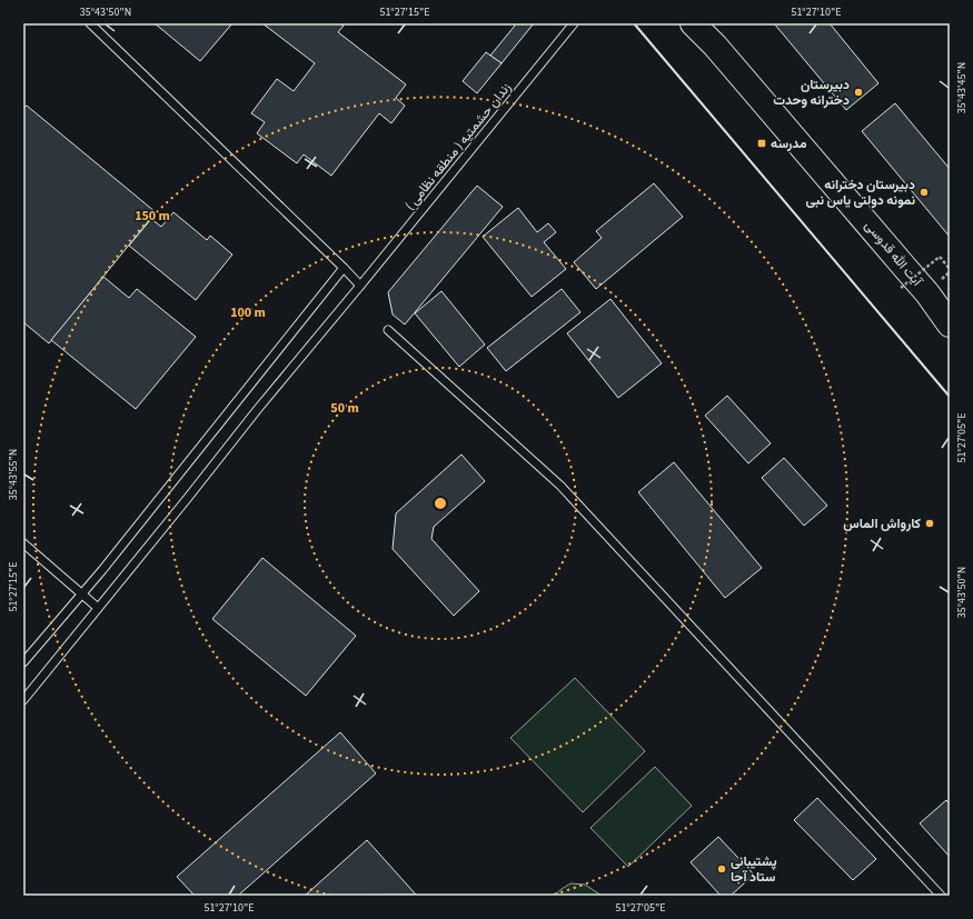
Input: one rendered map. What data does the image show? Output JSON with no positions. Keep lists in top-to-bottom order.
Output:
{
  "streets": {
    "main road": ["آیت الله قدوسی"],
    "lane": ["زندان حشمتیه ( منطقه نظامی )"]
  },
  "places": {
    "other": [
      "دبیرستان دخترانه وحدت",
      "دبیرستان دخترانه نمونه دولتی یاس نبی",
      "کارواش الماس",
      "پشتیبانی ستاد آجا"
    ],
    "transit": ["مدرسه"]
  },
  "coordinates": [
    "35°43'50\"N",
    "51°27'15\"E",
    "51°27'10\"E",
    "35°43'45\"N",
    "51°27'05\"E",
    "35°43'55\"N"
  ],
  "rings": ["150 m", "100 m", "50 m"]
}
